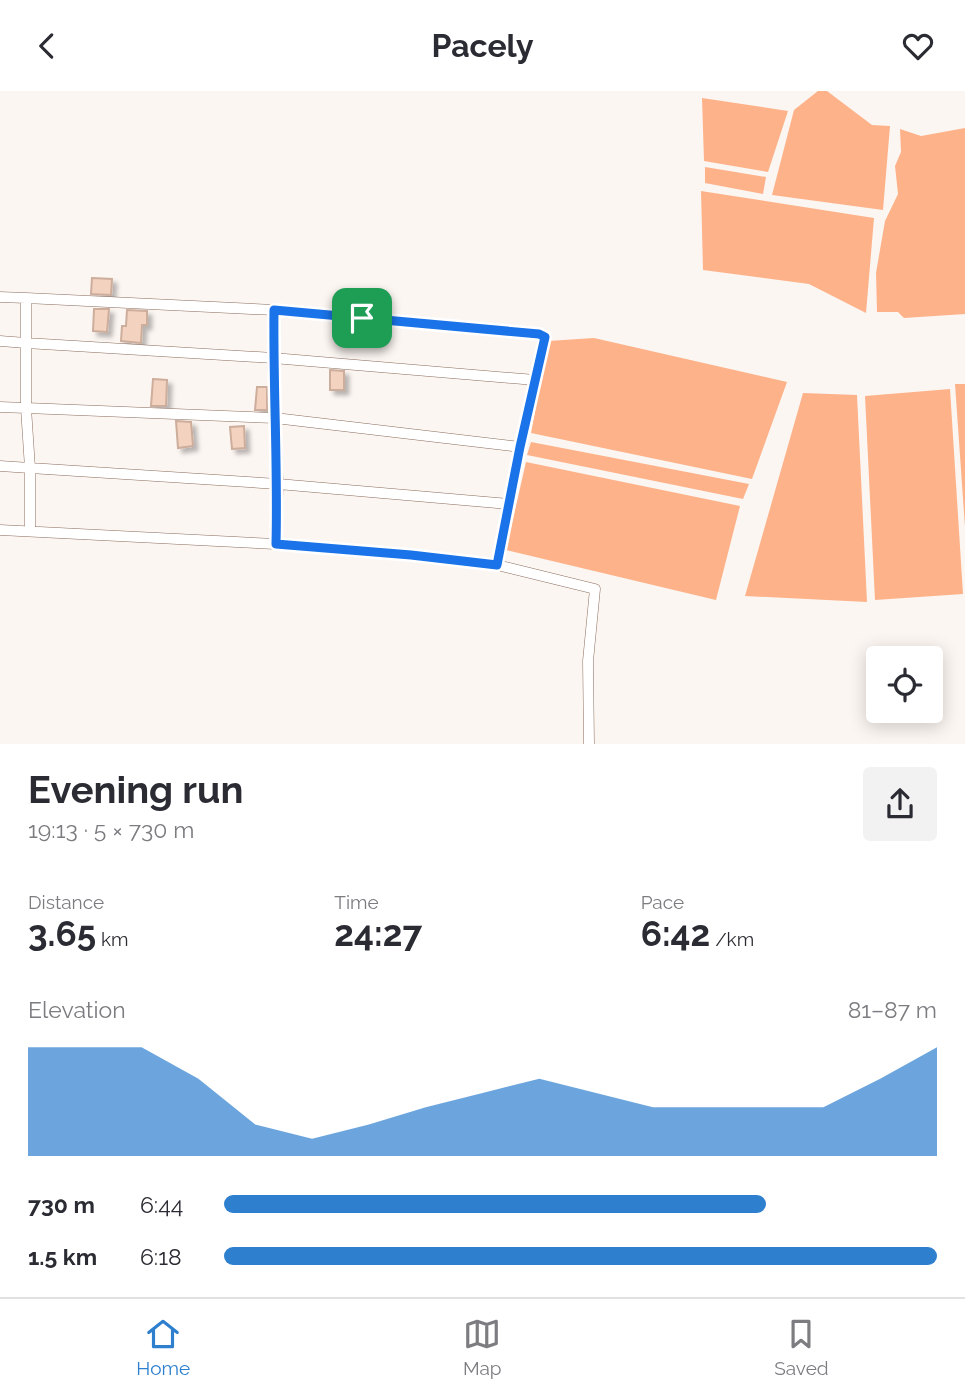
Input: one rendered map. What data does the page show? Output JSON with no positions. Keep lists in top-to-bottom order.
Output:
{
  "page": {
    "header": "Pacely",
    "heading": ["Evening run", "19:13 · 5 × 730 m"],
    "stats": [
      ["Distance", "3.65 km"],
      ["Time", "24:27"],
      ["Pace", "6:42 /km"]
    ],
    "chart": ["Elevation", "81–87 m"],
    "list": [
      {
        "name": "730 m",
        "note": "6:44"
      },
      {
        "name": "1.5 km",
        "note": "6:18"
      }
    ],
    "tabs": ["Home", "Map", "Saved"]
  }
}
